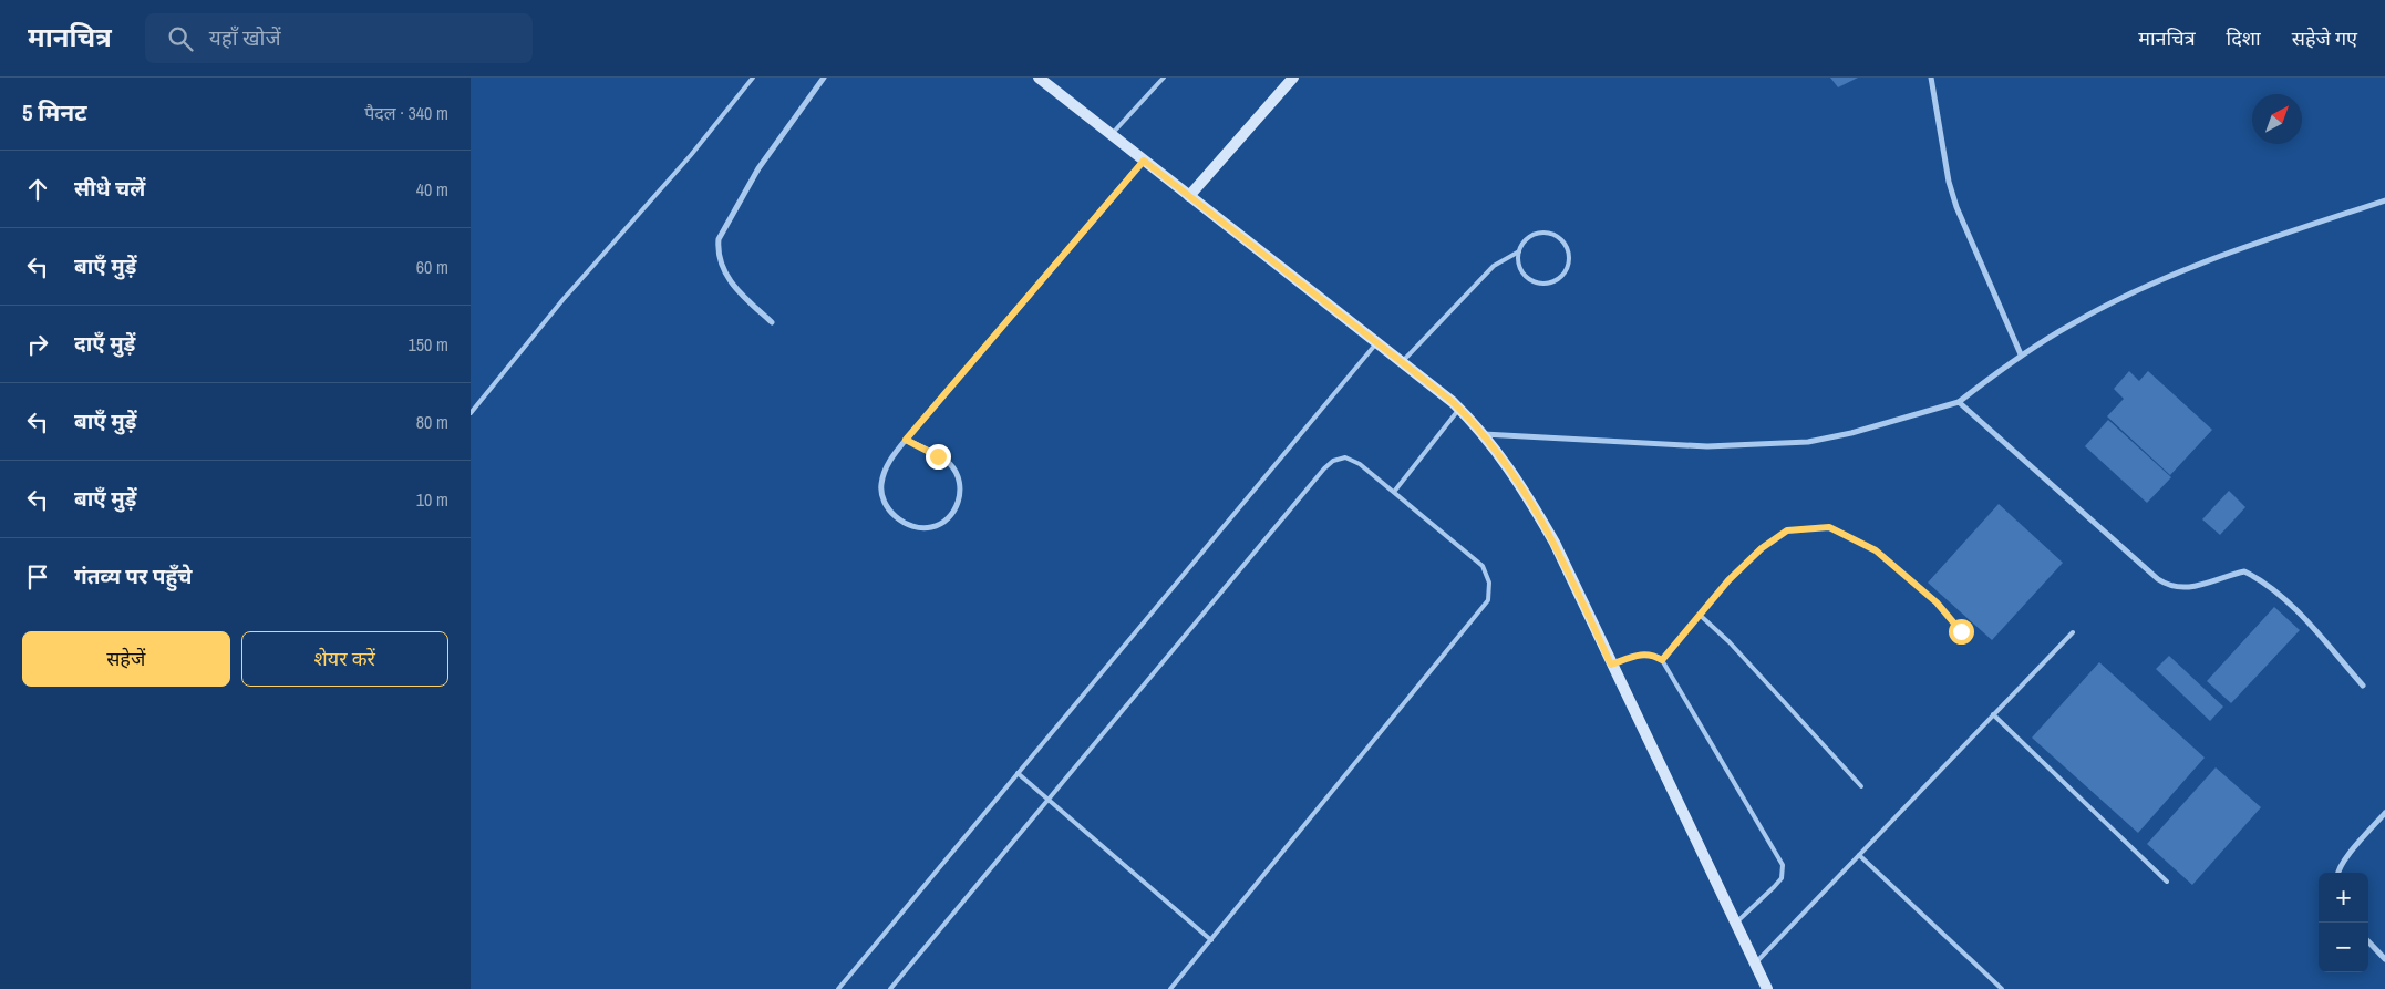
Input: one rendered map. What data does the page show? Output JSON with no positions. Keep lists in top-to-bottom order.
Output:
{
  "north": "top right",
  "page": {
    "header": "मानचित्र",
    "search": "यहाँ खोजें",
    "nav": ["मानचित्र", "दिशा", "सहेजे गए"],
    "heading": ["5 मिनट", "पैदल · 340 m"],
    "list": [
      ["सीधे चलें", "40 m"],
      ["बाएँ मुड़ें", "60 m"],
      ["दाएँ मुड़ें", "150 m"],
      ["बाएँ मुड़ें", "80 m"],
      ["बाएँ मुड़ें", "10 m"],
      "गंतव्य पर पहुँचे"
    ],
    "buttons": ["सहेजें", "शेयर करें"],
    "map_buttons": ["+", "−"]
  }
}
